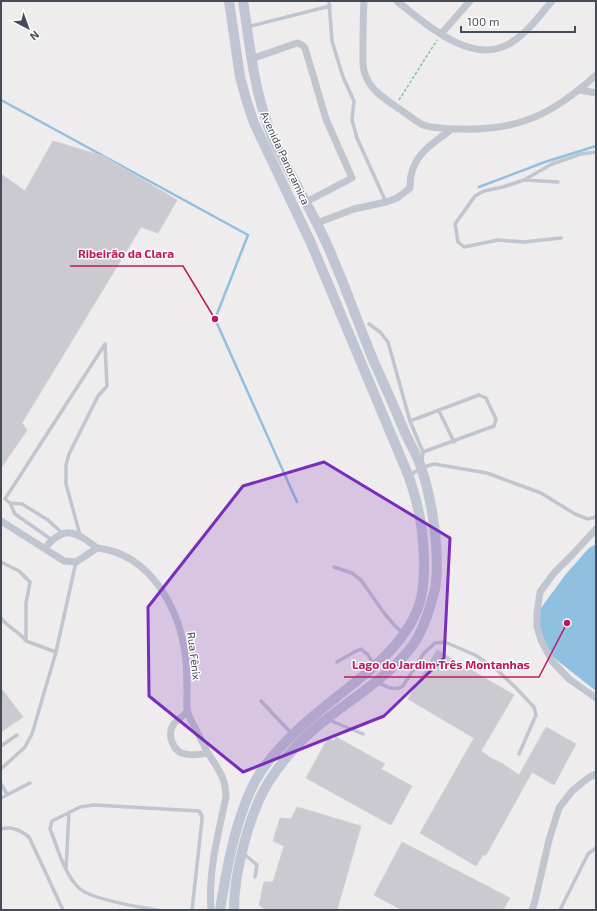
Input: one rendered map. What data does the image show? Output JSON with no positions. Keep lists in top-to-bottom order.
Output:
{
  "streets": {
    "main road": ["Avenida Panoramica"],
    "street": ["Rua Fênix"]
  },
  "crossings": [
    ["Avenida Panoramica", "Rua Fênix"]
  ],
  "places": ["Ribeirão da Clara", "Lago do Jardim Três Montanhas"],
  "scale_bar": "100 m",
  "north": "bottom right"
}
